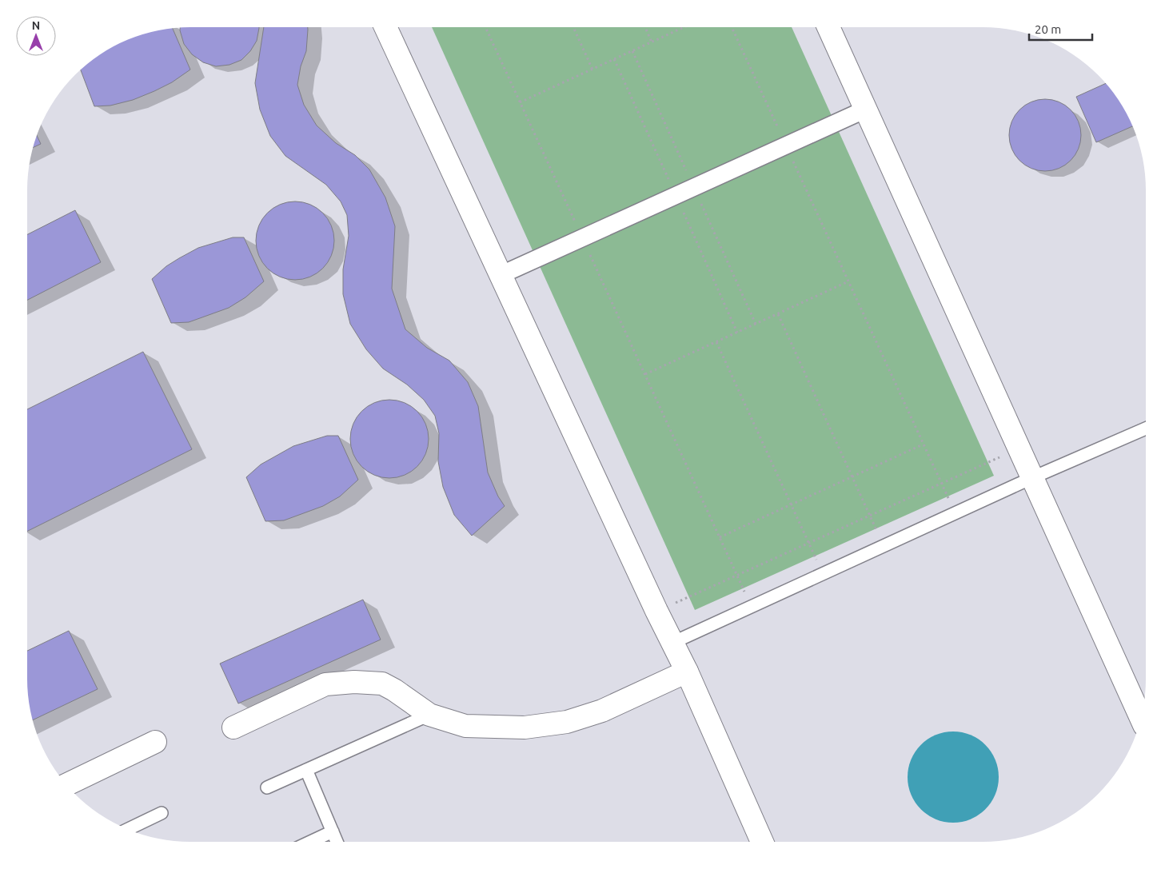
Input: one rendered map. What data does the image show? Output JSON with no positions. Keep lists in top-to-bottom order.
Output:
{
  "scale_bar": "20 m",
  "north": "top"
}
